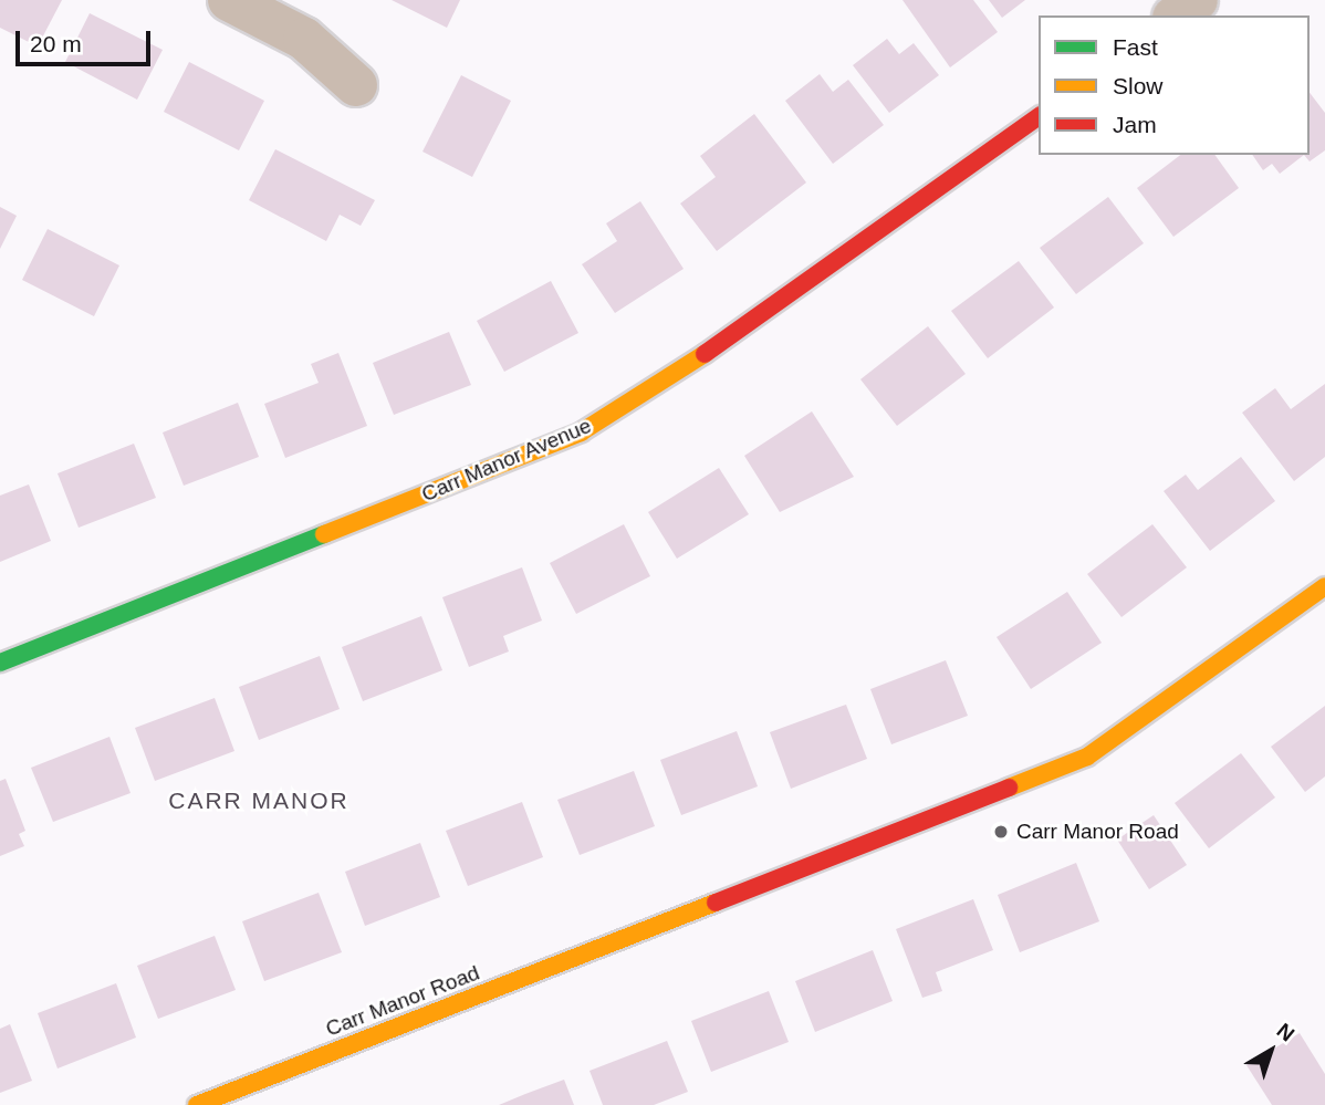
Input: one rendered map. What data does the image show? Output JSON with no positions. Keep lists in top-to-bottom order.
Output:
{
  "streets": {
    "street": ["Carr Manor Avenue", "Carr Manor Road"]
  },
  "districts": ["CARR MANOR"],
  "places": ["Carr Manor Road"],
  "legend": ["Fast", "Slow", "Jam"],
  "scale_bar": "20 m",
  "north": "top right"
}
